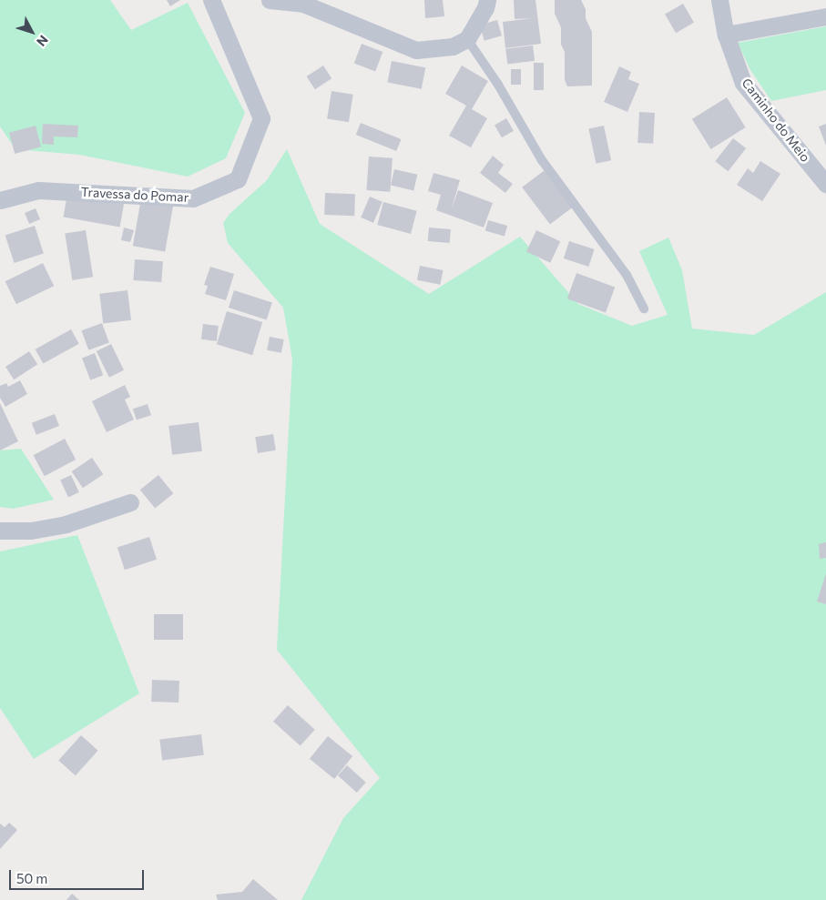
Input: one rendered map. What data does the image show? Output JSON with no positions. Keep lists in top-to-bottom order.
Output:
{
  "streets": {
    "street": ["Caminho do Meio", "Travessa do Pomar"]
  },
  "scale_bar": "50 m",
  "north": "bottom right"
}
